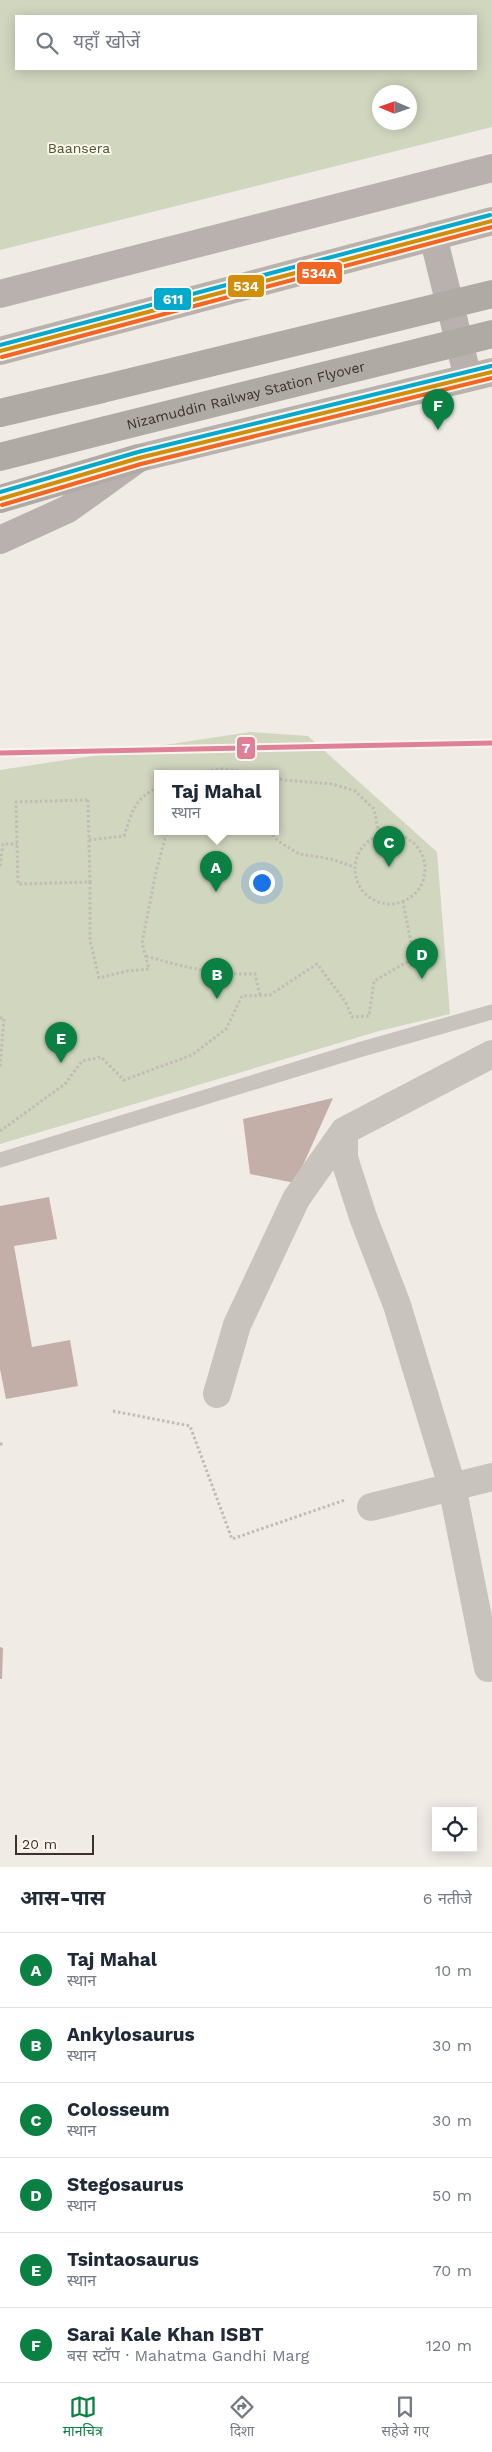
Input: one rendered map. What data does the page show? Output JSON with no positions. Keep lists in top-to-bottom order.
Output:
{
  "streets": {
    "highway": ["Nizamuddin Railway Station Flyover"]
  },
  "parks": ["Baansera"],
  "lines": [
    "transit line 611",
    "transit line 534",
    "transit line 534A",
    "transit line 7"
  ],
  "scale_bar": "20 m",
  "north": "left",
  "page": {
    "search": "यहाँ खोजें",
    "pins": [
      "F",
      "C",
      "A",
      "D",
      "B",
      "E"
    ],
    "popup": ["Taj Mahal", "स्थान"],
    "scale": "20 m",
    "heading": ["आस-पास", "6 नतीजे"],
    "list": [
      {
        "mark": "A",
        "name": "Taj Mahal",
        "note": "स्थान",
        "value": "10 m"
      },
      {
        "mark": "B",
        "name": "Ankylosaurus",
        "note": "स्थान",
        "value": "30 m"
      },
      {
        "mark": "C",
        "name": "Colosseum",
        "note": "स्थान",
        "value": "30 m"
      },
      {
        "mark": "D",
        "name": "Stegosaurus",
        "note": "स्थान",
        "value": "50 m"
      },
      {
        "mark": "E",
        "name": "Tsintaosaurus",
        "note": "स्थान",
        "value": "70 m"
      },
      {
        "mark": "F",
        "name": "Sarai Kale Khan ISBT",
        "note": "बस स्टॉप · Mahatma Gandhi Marg",
        "value": "120 m"
      }
    ],
    "nav": ["मानचित्र", "दिशा", "सहेजे गए"]
  }
}
